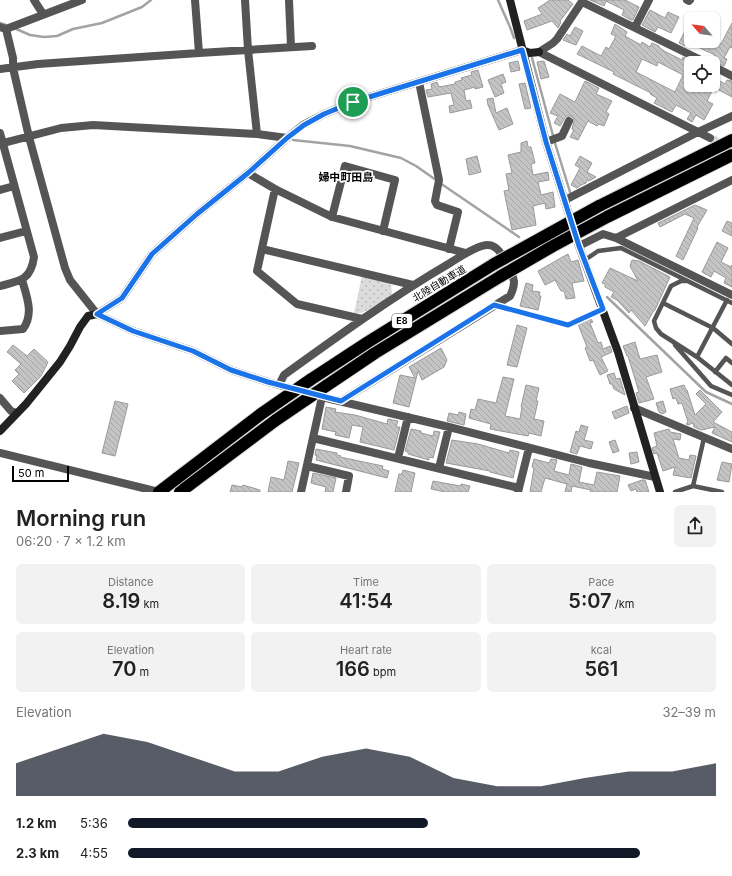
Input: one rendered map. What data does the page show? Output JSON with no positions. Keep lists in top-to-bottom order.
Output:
{
  "streets": {
    "highway": ["北陸自動車道", "E8"]
  },
  "districts": ["婦中町田島"],
  "scale_bar": "50 m",
  "north": "top left",
  "page": {
    "scale": "50 m",
    "heading": ["Morning run", "06:20 · 7 × 1.2 km"],
    "stats": [
      ["Distance", "8.19 km"],
      ["Time", "41:54"],
      ["Pace", "5:07 /km"],
      ["Elevation", "70 m"],
      ["Heart rate", "166 bpm"],
      ["kcal", "561"]
    ],
    "chart": ["Elevation", "32–39 m"],
    "list": [
      {
        "name": "1.2 km",
        "note": "5:36"
      },
      {
        "name": "2.3 km",
        "note": "4:55"
      }
    ]
  }
}
